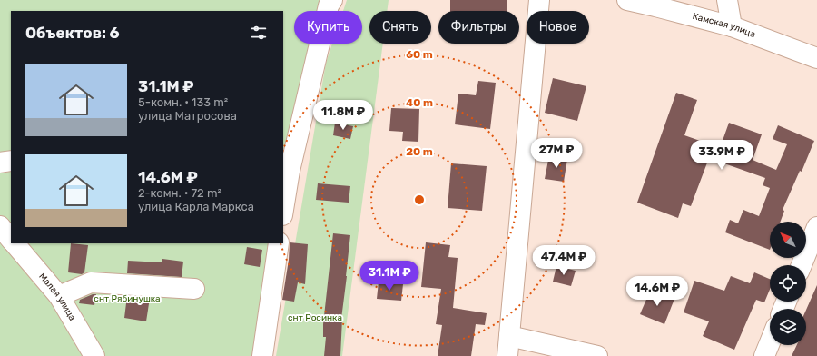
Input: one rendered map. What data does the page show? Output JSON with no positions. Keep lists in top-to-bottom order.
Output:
{
  "streets": {
    "street": ["Камская улица", "Малая улица"]
  },
  "parks": ["снт Рябинушка", "снт Росинка"],
  "north": "top left",
  "page": {
    "chip": [
      "Купить",
      "Снять",
      "Фильтры",
      "Новое"
    ],
    "heading": "Объектов: 6",
    "list": [
      {
        "name": "31.1M ₽",
        "note": "5-комн. · 133 m² · улица Матросова"
      },
      {
        "name": "14.6M ₽",
        "note": "2-комн. · 72 m² · улица Карла Маркса"
      }
    ],
    "price": [
      "11.8M ₽",
      "27M ₽",
      "33.9M ₽",
      "47.4M ₽",
      "31.1M ₽",
      "14.6M ₽"
    ]
  },
  "rings": ["60 m", "40 m", "20 m"]
}
